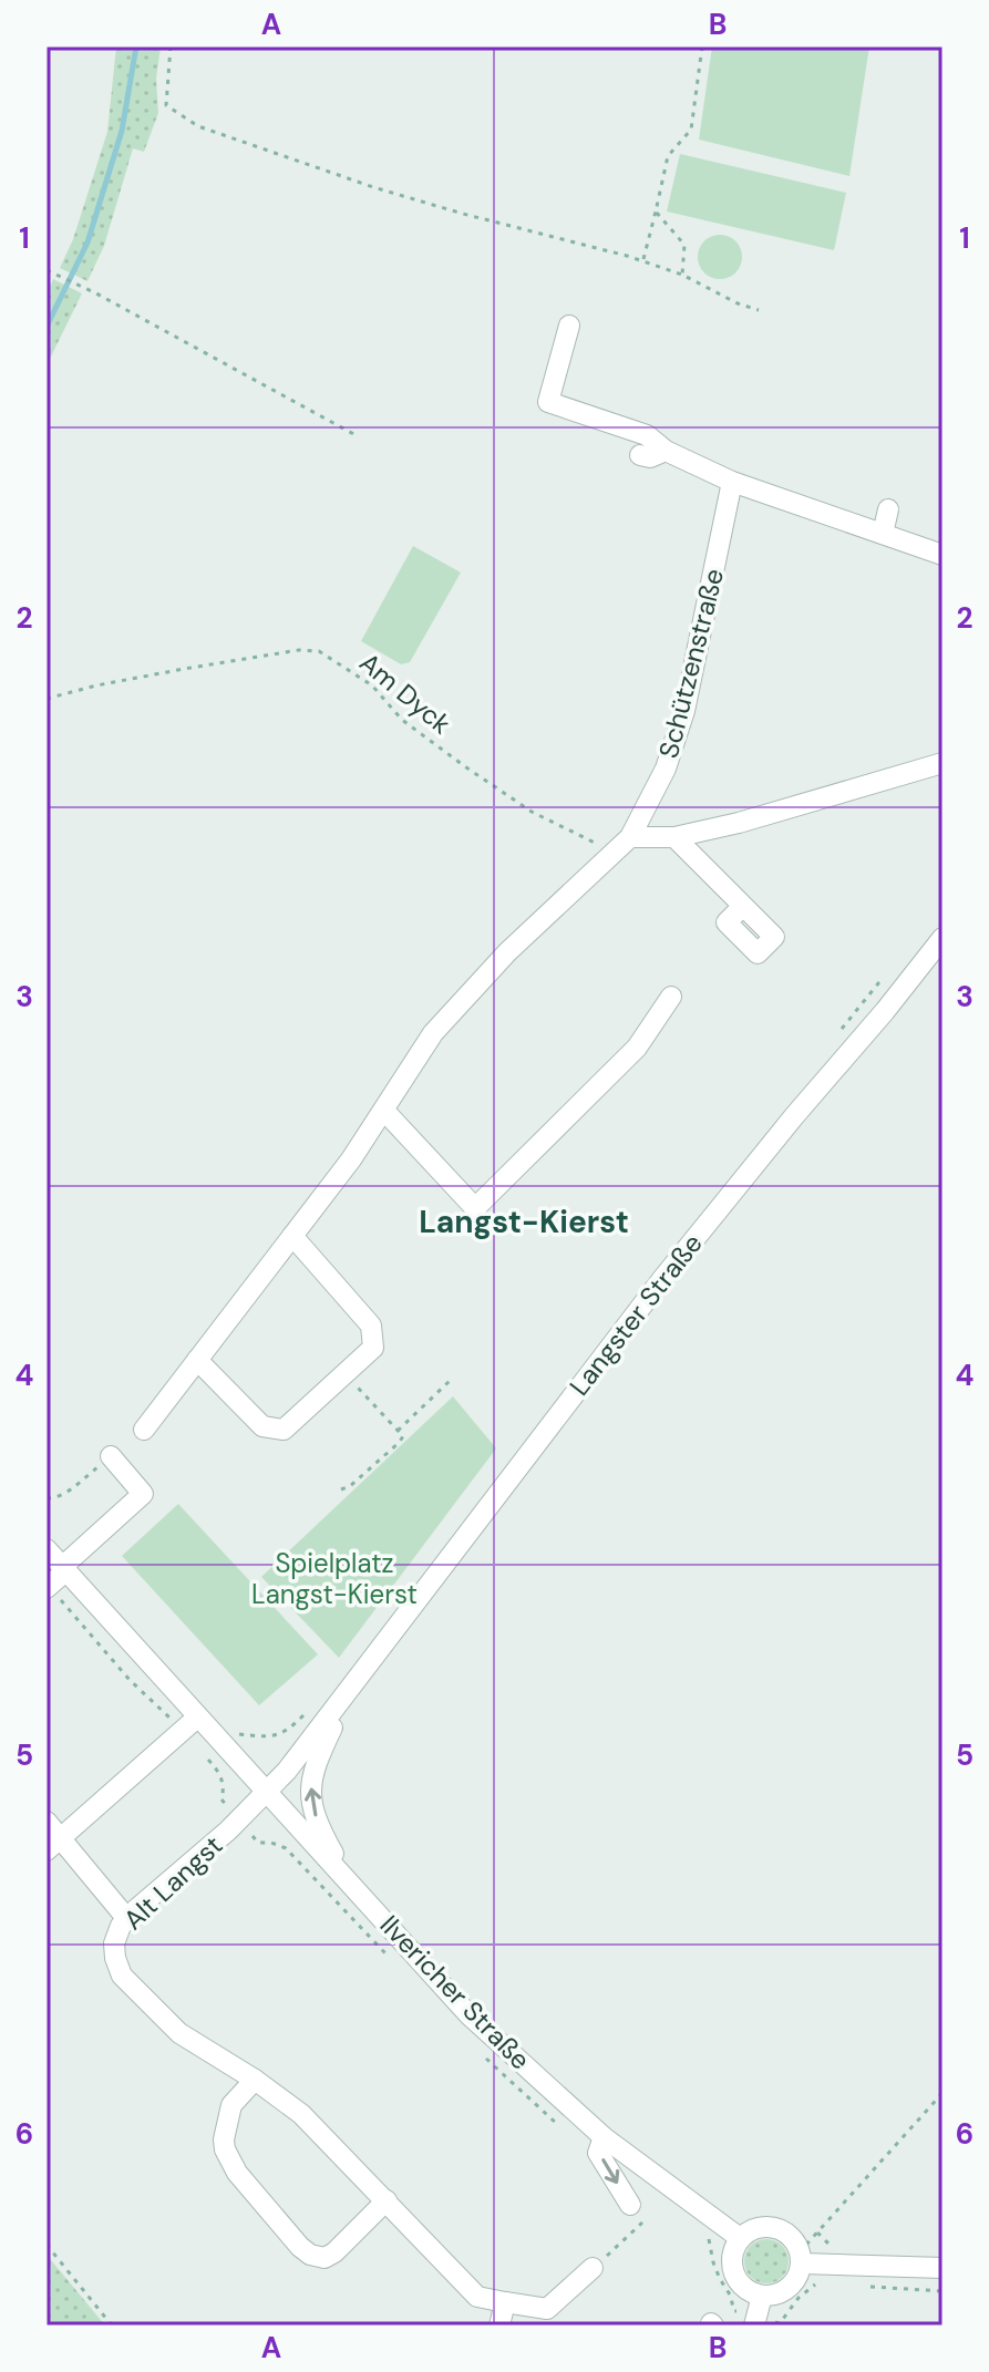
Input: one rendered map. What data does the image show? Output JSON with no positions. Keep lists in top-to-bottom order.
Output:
{
  "streets": {
    "street": [
      "Schützenstraße",
      "Langster Straße",
      "Alt Langst",
      "Ilvericher Straße"
    ],
    "path": ["Am Dyck"]
  },
  "crossings": [
    ["Schützenstraße", "Am Dyck"],
    ["Langster Straße", "Alt Langst"],
    ["Langster Straße", "Ilvericher Straße"],
    ["Alt Langst", "Ilvericher Straße"]
  ],
  "districts": ["Langst-Kierst"],
  "parks": ["Spielplatz Langst-Kierst"],
  "grid": {
    "columns": ["A", "B"],
    "rows": [
      "1",
      "2",
      "3",
      "4",
      "5",
      "6"
    ]
  }
}
